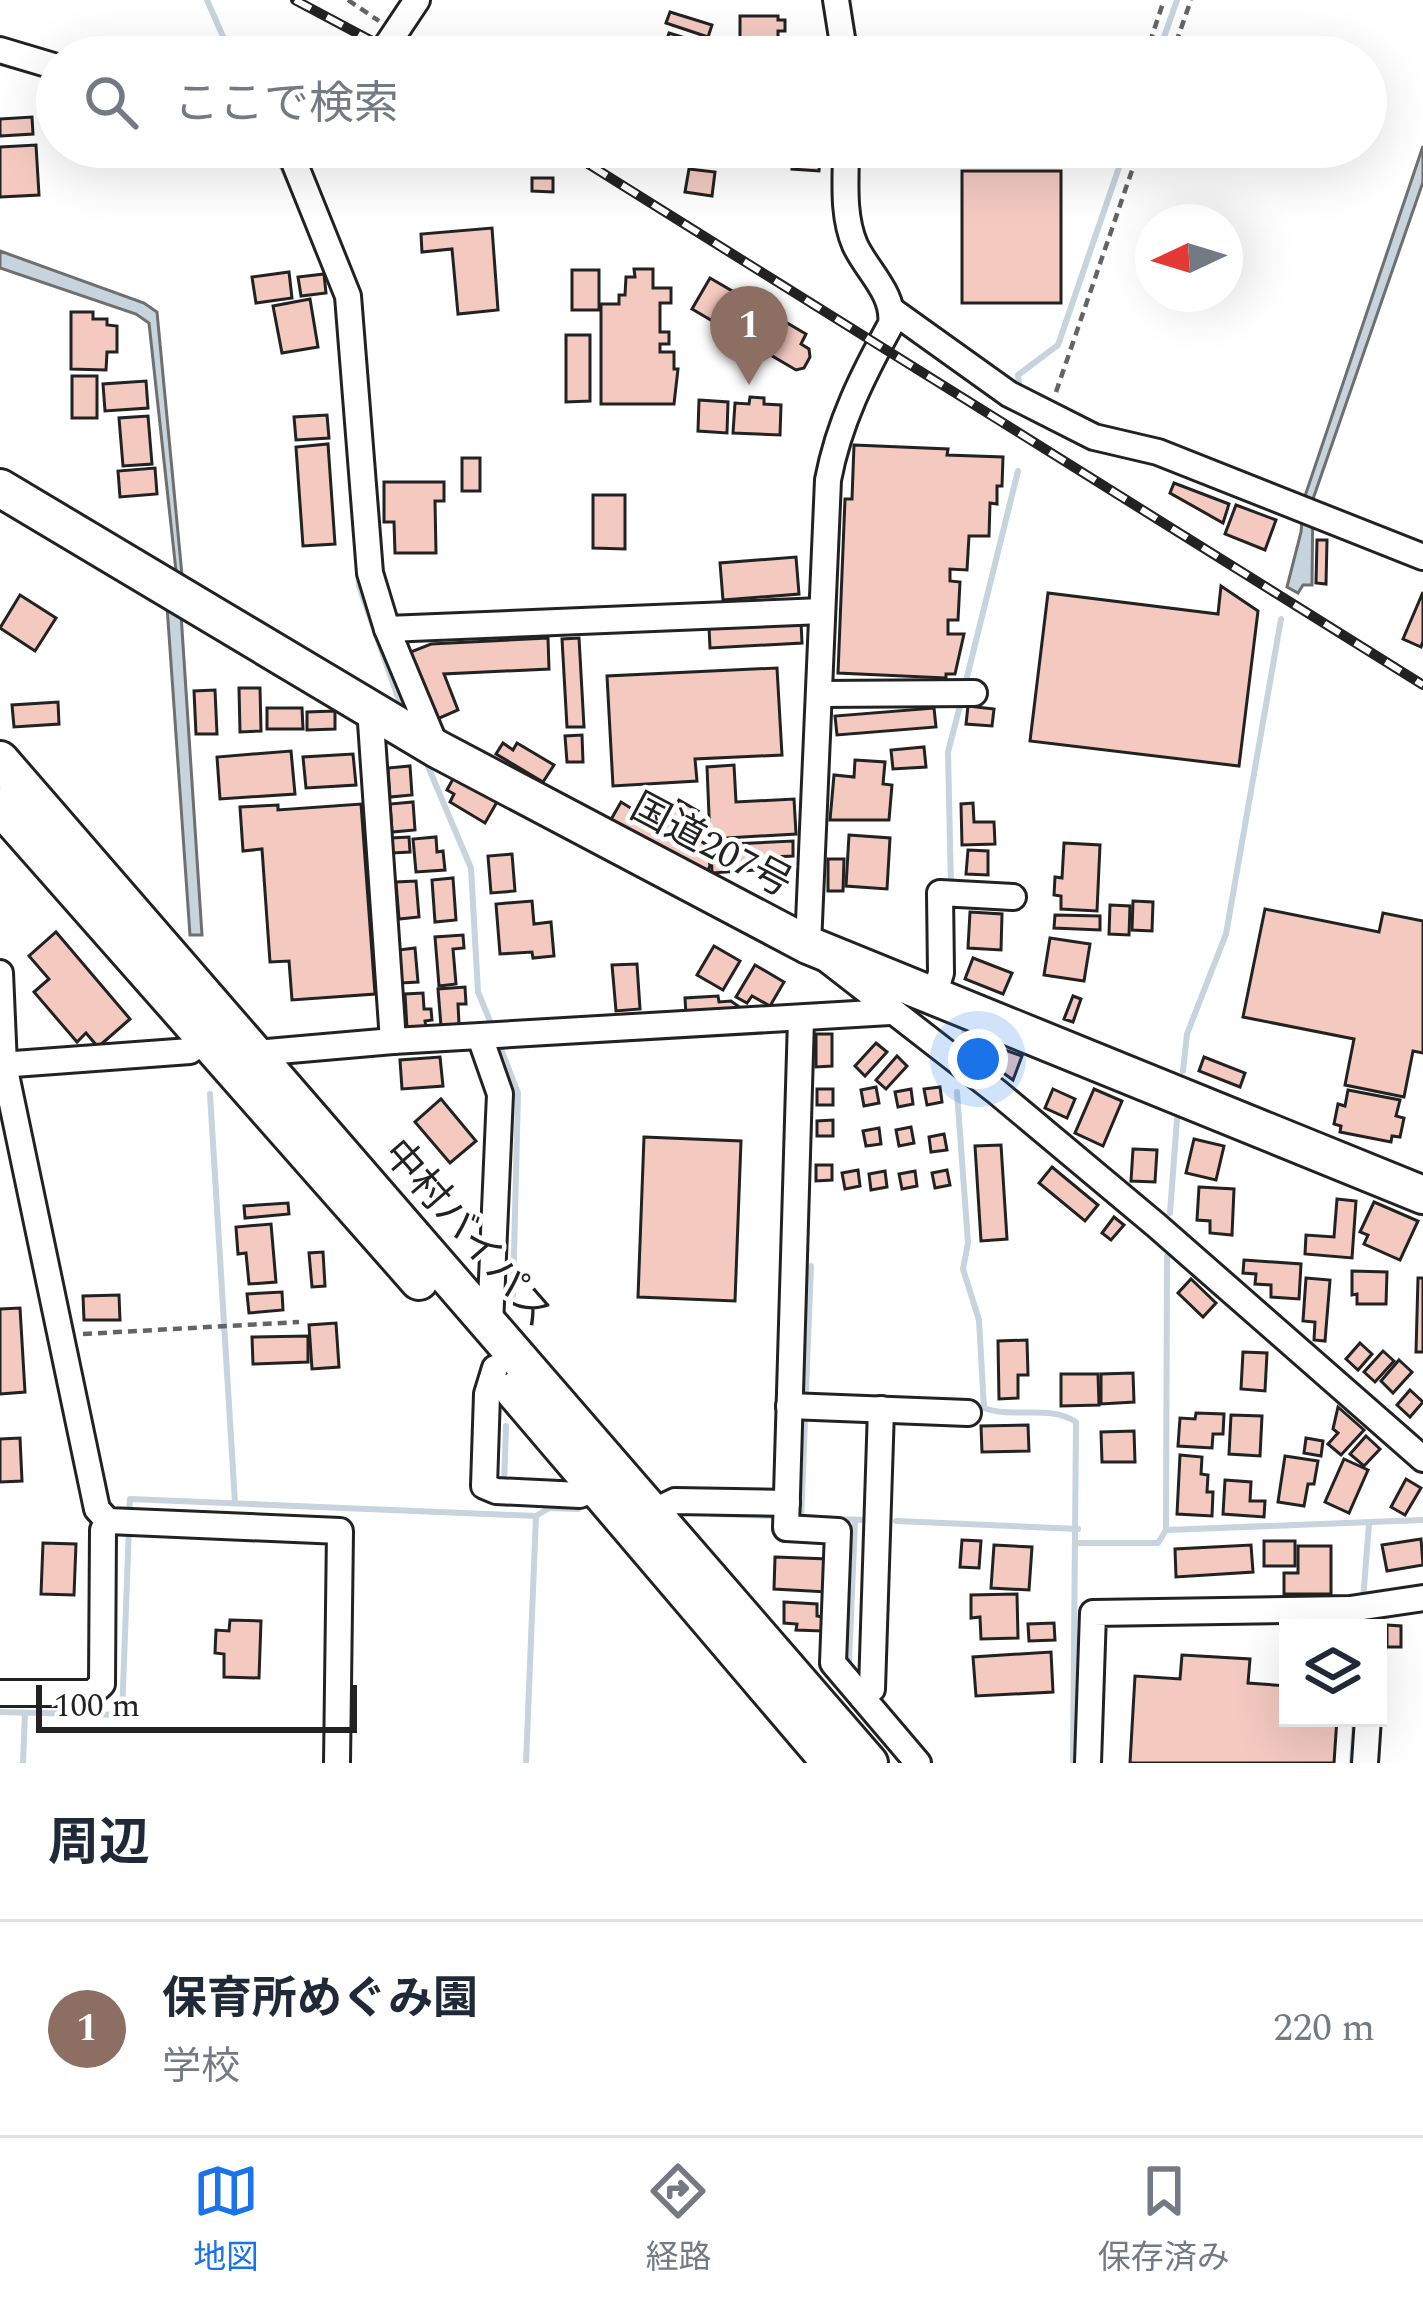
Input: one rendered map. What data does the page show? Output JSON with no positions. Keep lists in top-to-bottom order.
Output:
{
  "streets": {
    "highway": ["国道207号", "中村バイパス"]
  },
  "scale_bar": "100 m",
  "north": "left",
  "page": {
    "search": "ここで検索",
    "pins": "1",
    "scale": "100 m",
    "heading": "周辺",
    "list": [
      {
        "mark": "1",
        "name": "保育所めぐみ園",
        "note": "学校",
        "value": "220 m"
      }
    ],
    "nav": ["地図", "経路", "保存済み"]
  }
}
